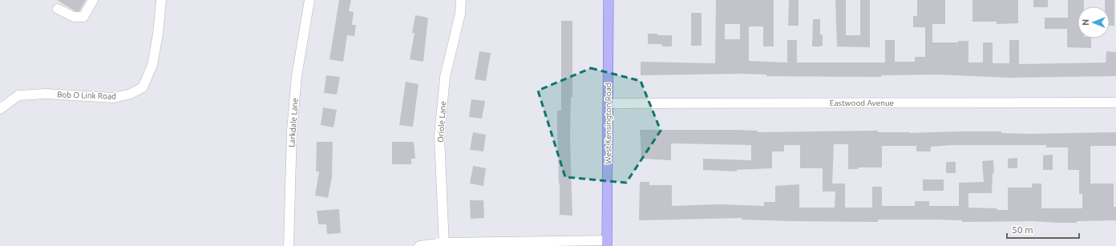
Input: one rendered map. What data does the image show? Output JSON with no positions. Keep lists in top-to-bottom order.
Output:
{
  "streets": {
    "main road": ["West Kensington Road"],
    "street": [
      "Bob O Link Road",
      "Eastwood Avenue",
      "Oriole Lane",
      "Larkdale Lane"
    ]
  },
  "crossings": [
    ["Eastwood Avenue", "West Kensington Road"]
  ],
  "scale_bar": "50 m",
  "north": "left"
}
